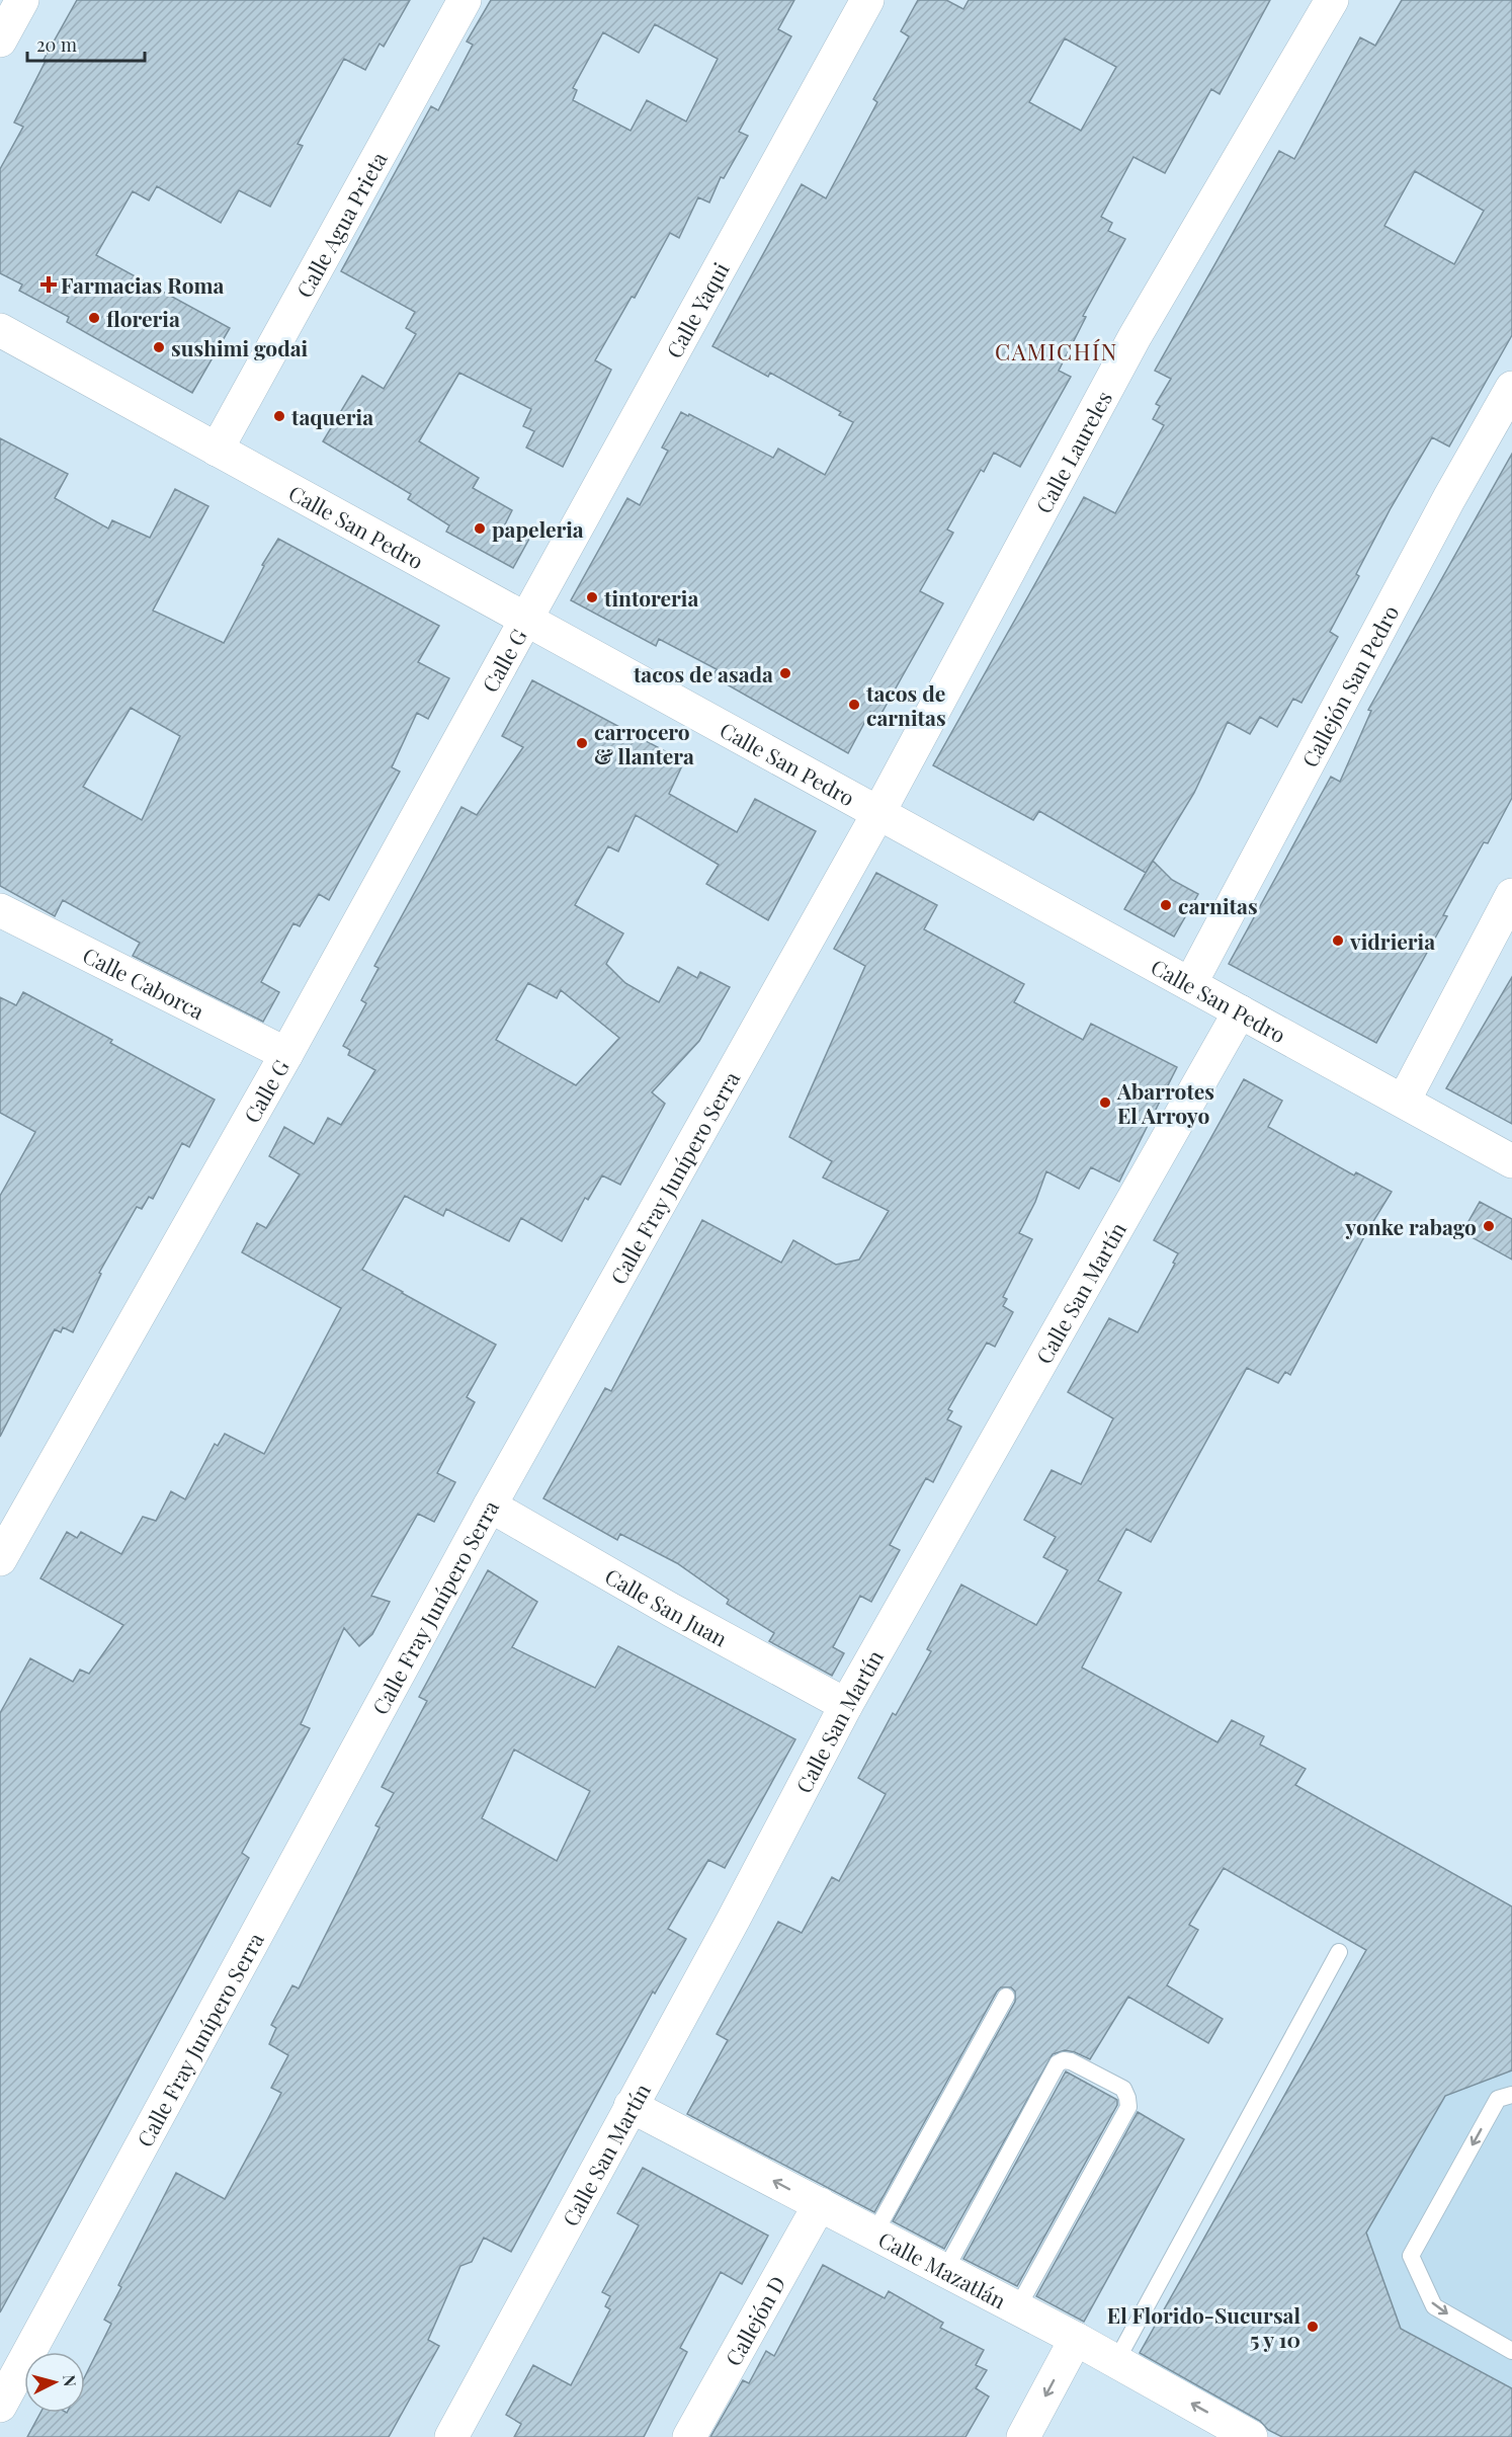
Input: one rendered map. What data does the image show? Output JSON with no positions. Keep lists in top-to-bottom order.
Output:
{
  "streets": {
    "street": [
      "Calle Agua Prieta",
      "Calle Yaqui",
      "Calle Laureles",
      "Calle San Pedro",
      "Calle G",
      "Callejón San Pedro",
      "Calle Caborca",
      "Calle Fray Junípero Serra",
      "Calle San Martín",
      "Calle San Juan",
      "Calle Mazatlán",
      "Callejón D"
    ]
  },
  "crossings": [
    ["Calle Agua Prieta", "Calle San Pedro"],
    ["Calle Yaqui", "Calle San Pedro"],
    ["Calle Yaqui", "Calle G"],
    ["Calle Laureles", "Calle San Pedro"],
    ["Calle Laureles", "Calle Fray Junípero Serra"],
    ["Calle San Pedro", "Calle G"],
    ["Calle San Pedro", "Callejón San Pedro"],
    ["Calle San Pedro", "Calle Fray Junípero Serra"],
    ["Calle San Pedro", "Calle San Martín"],
    ["Calle G", "Calle Caborca"],
    ["Calle Fray Junípero Serra", "Calle San Juan"],
    ["Calle San Martín", "Calle San Juan"],
    ["Calle San Martín", "Calle Mazatlán"],
    ["Calle Mazatlán", "Callejón D"]
  ],
  "one_way": ["Calle Mazatlán"],
  "districts": ["CAMICHÍN"],
  "places": {
    "health": ["Farmacias Roma"],
    "other": [
      "floreria",
      "sushimi godai",
      "taqueria",
      "papeleria",
      "tintoreria",
      "tacos de asada",
      "tacos de carnitas",
      "carrocero & llantera",
      "carnitas",
      "vidrieria",
      "Abarrotes El Arroyo",
      "yonke rabago",
      "El Florido-Sucursal 5 y 10"
    ]
  },
  "scale_bar": "20 m",
  "north": "right"
}
